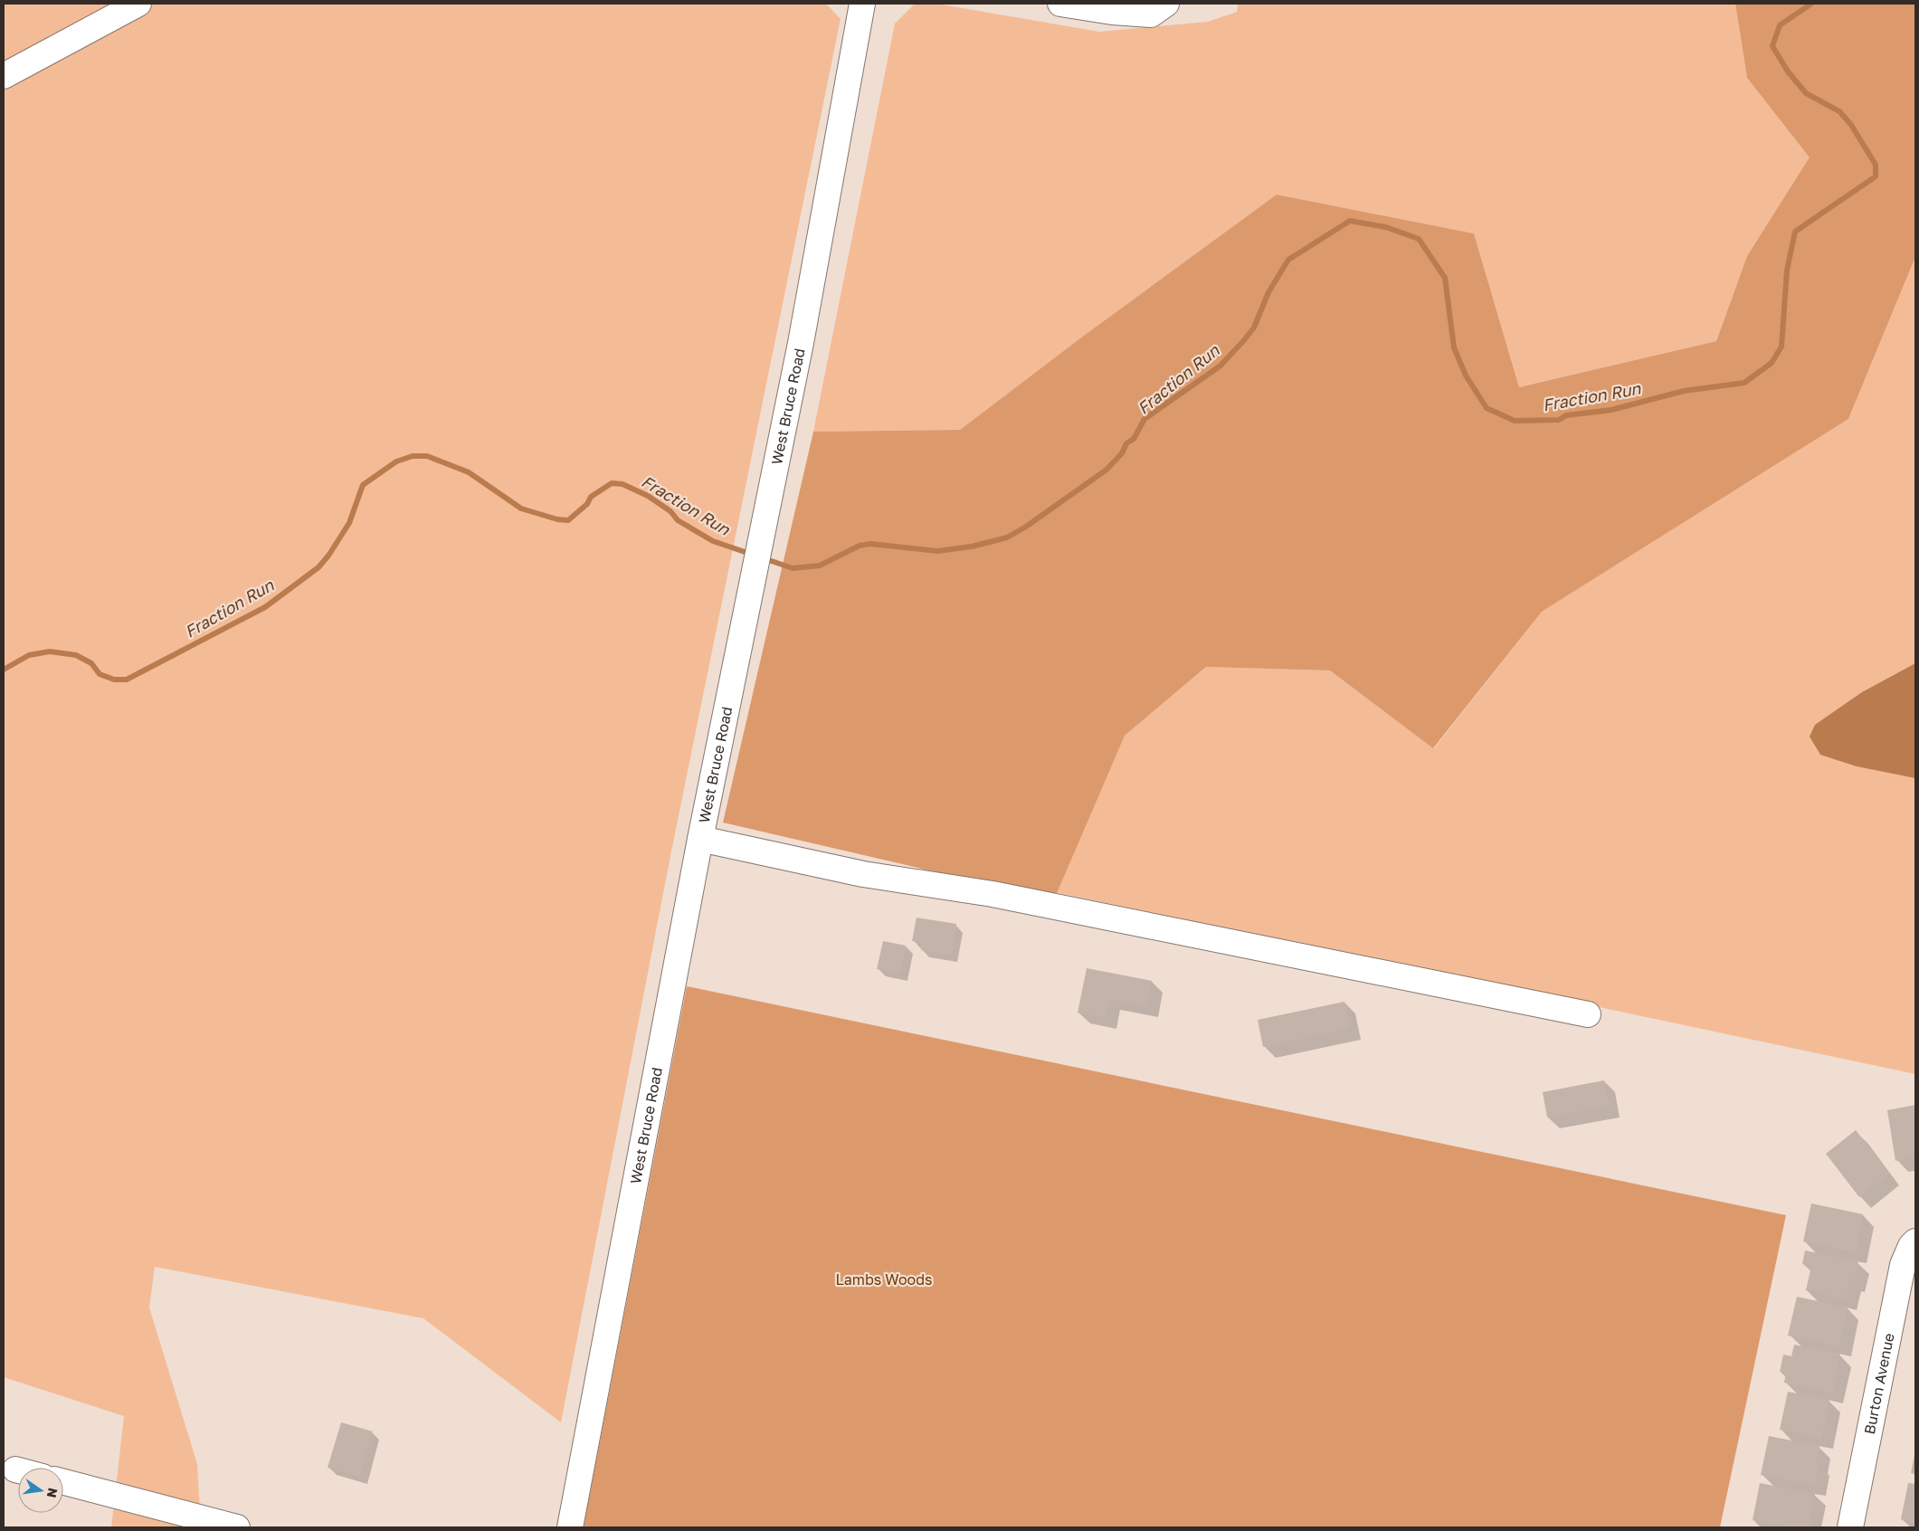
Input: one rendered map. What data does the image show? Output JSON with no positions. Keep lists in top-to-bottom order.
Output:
{
  "streets": {
    "street": ["West Bruce Road", "Burton Avenue"]
  },
  "water": ["Fraction Run"],
  "parks": ["Lambs Woods"],
  "north": "right"
}
